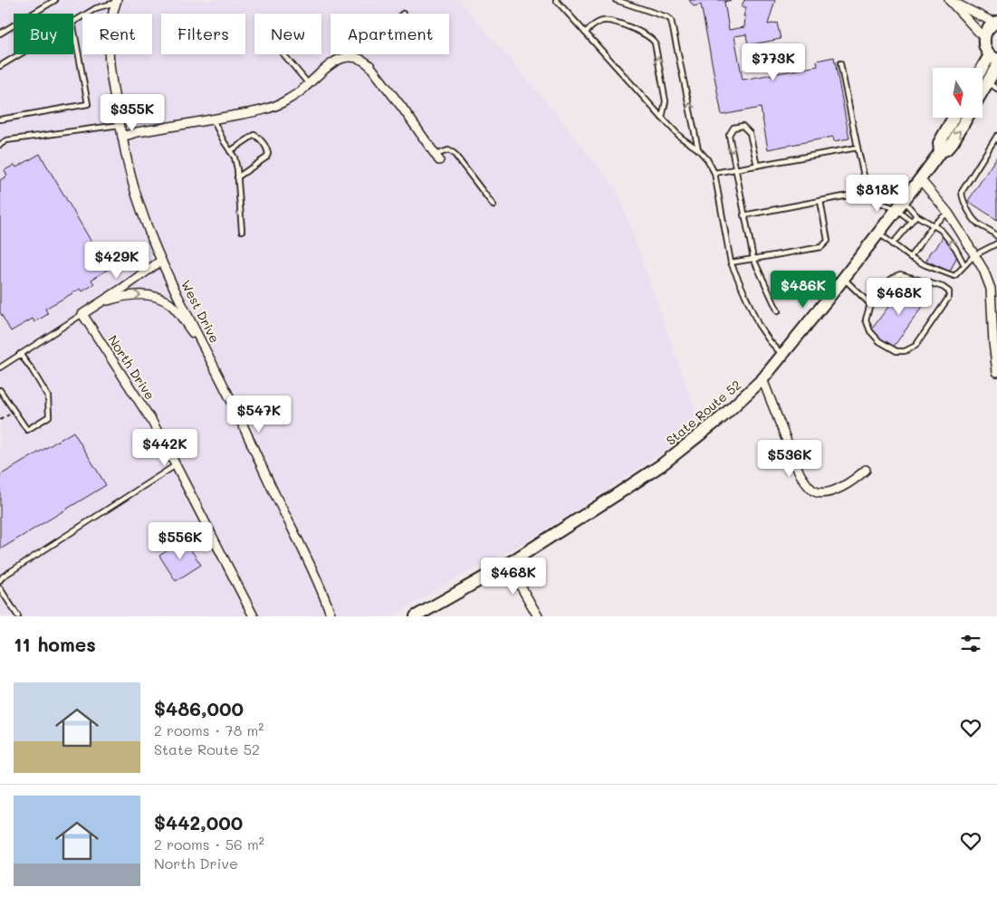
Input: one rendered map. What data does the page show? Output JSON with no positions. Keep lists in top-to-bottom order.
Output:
{
  "streets": {
    "main road": ["State Route 52"],
    "street": ["West Drive", "North Drive"]
  },
  "north": "bottom",
  "page": {
    "chip": [
      "Buy",
      "Rent",
      "Filters",
      "New",
      "Apartment"
    ],
    "price": [
      "$773K",
      "$355K",
      "$818K",
      "$429K",
      "$486K",
      "$468K",
      "$547K",
      "$442K",
      "$536K",
      "$556K",
      "$468K"
    ],
    "heading": "11 homes",
    "list": [
      {
        "name": "$486,000",
        "note": "2 rooms · 78 m² · State Route 52"
      },
      {
        "name": "$442,000",
        "note": "2 rooms · 56 m² · North Drive"
      }
    ]
  }
}
